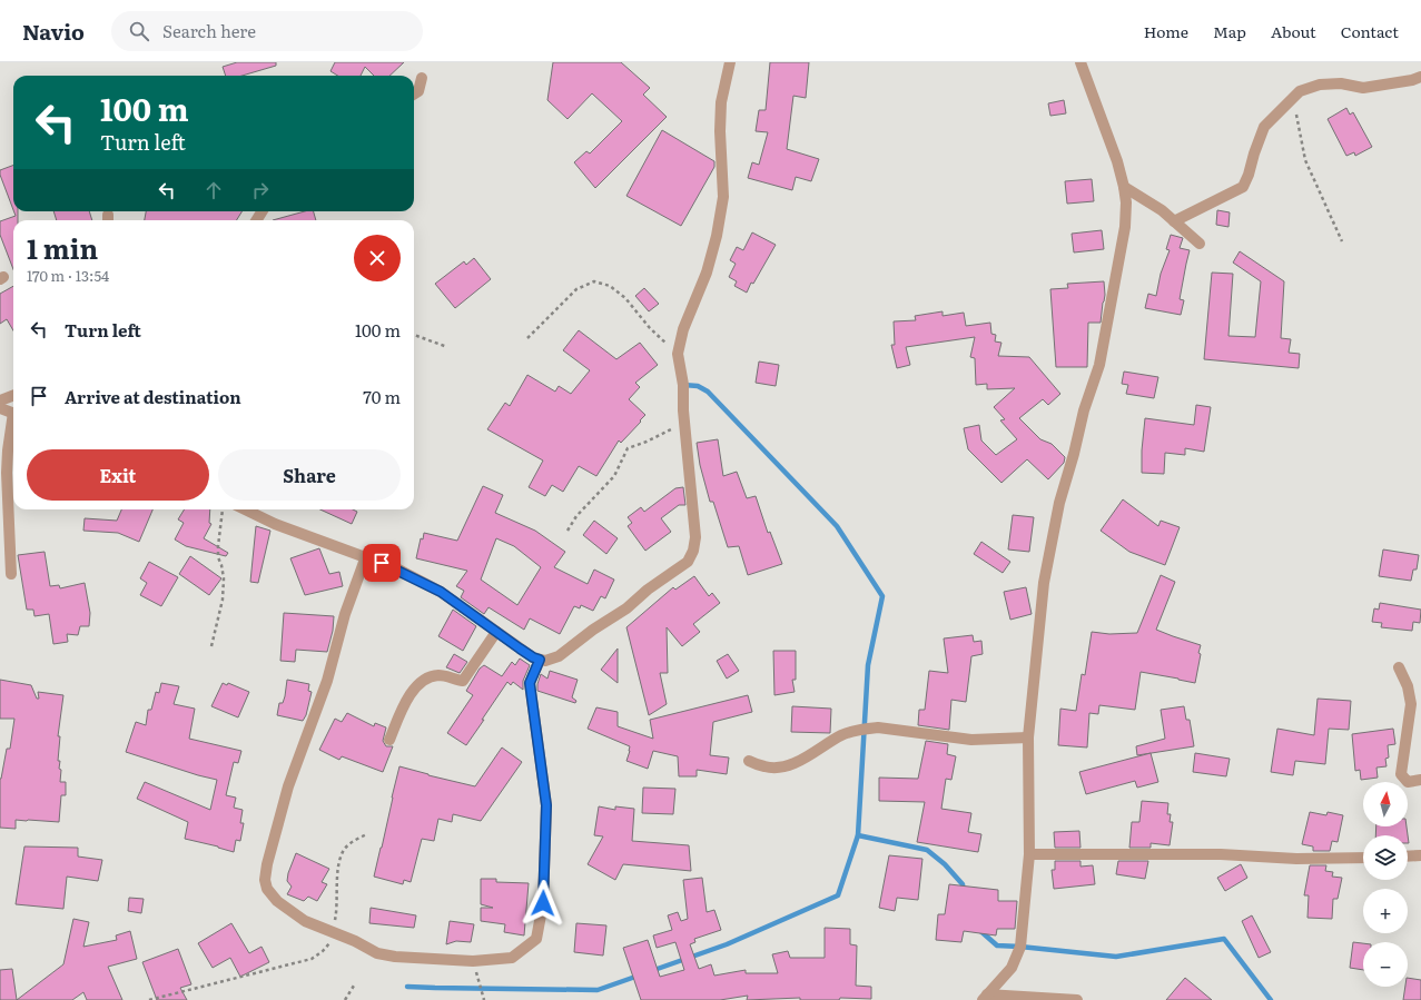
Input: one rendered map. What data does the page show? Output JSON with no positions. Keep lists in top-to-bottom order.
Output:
{
  "north": "top",
  "page": {
    "header": "Navio",
    "search": "Search here",
    "nav": [
      "Home",
      "Map",
      "About",
      "Contact"
    ],
    "turn": ["100 m", "Turn left"],
    "heading": ["1 min", "170 m · 13:54"],
    "list": [
      {
        "name": "Turn left",
        "value": "100 m"
      },
      {
        "name": "Arrive at destination",
        "value": "70 m"
      }
    ],
    "buttons": ["Exit", "Share"],
    "map_buttons": ["+", "−"]
  }
}
